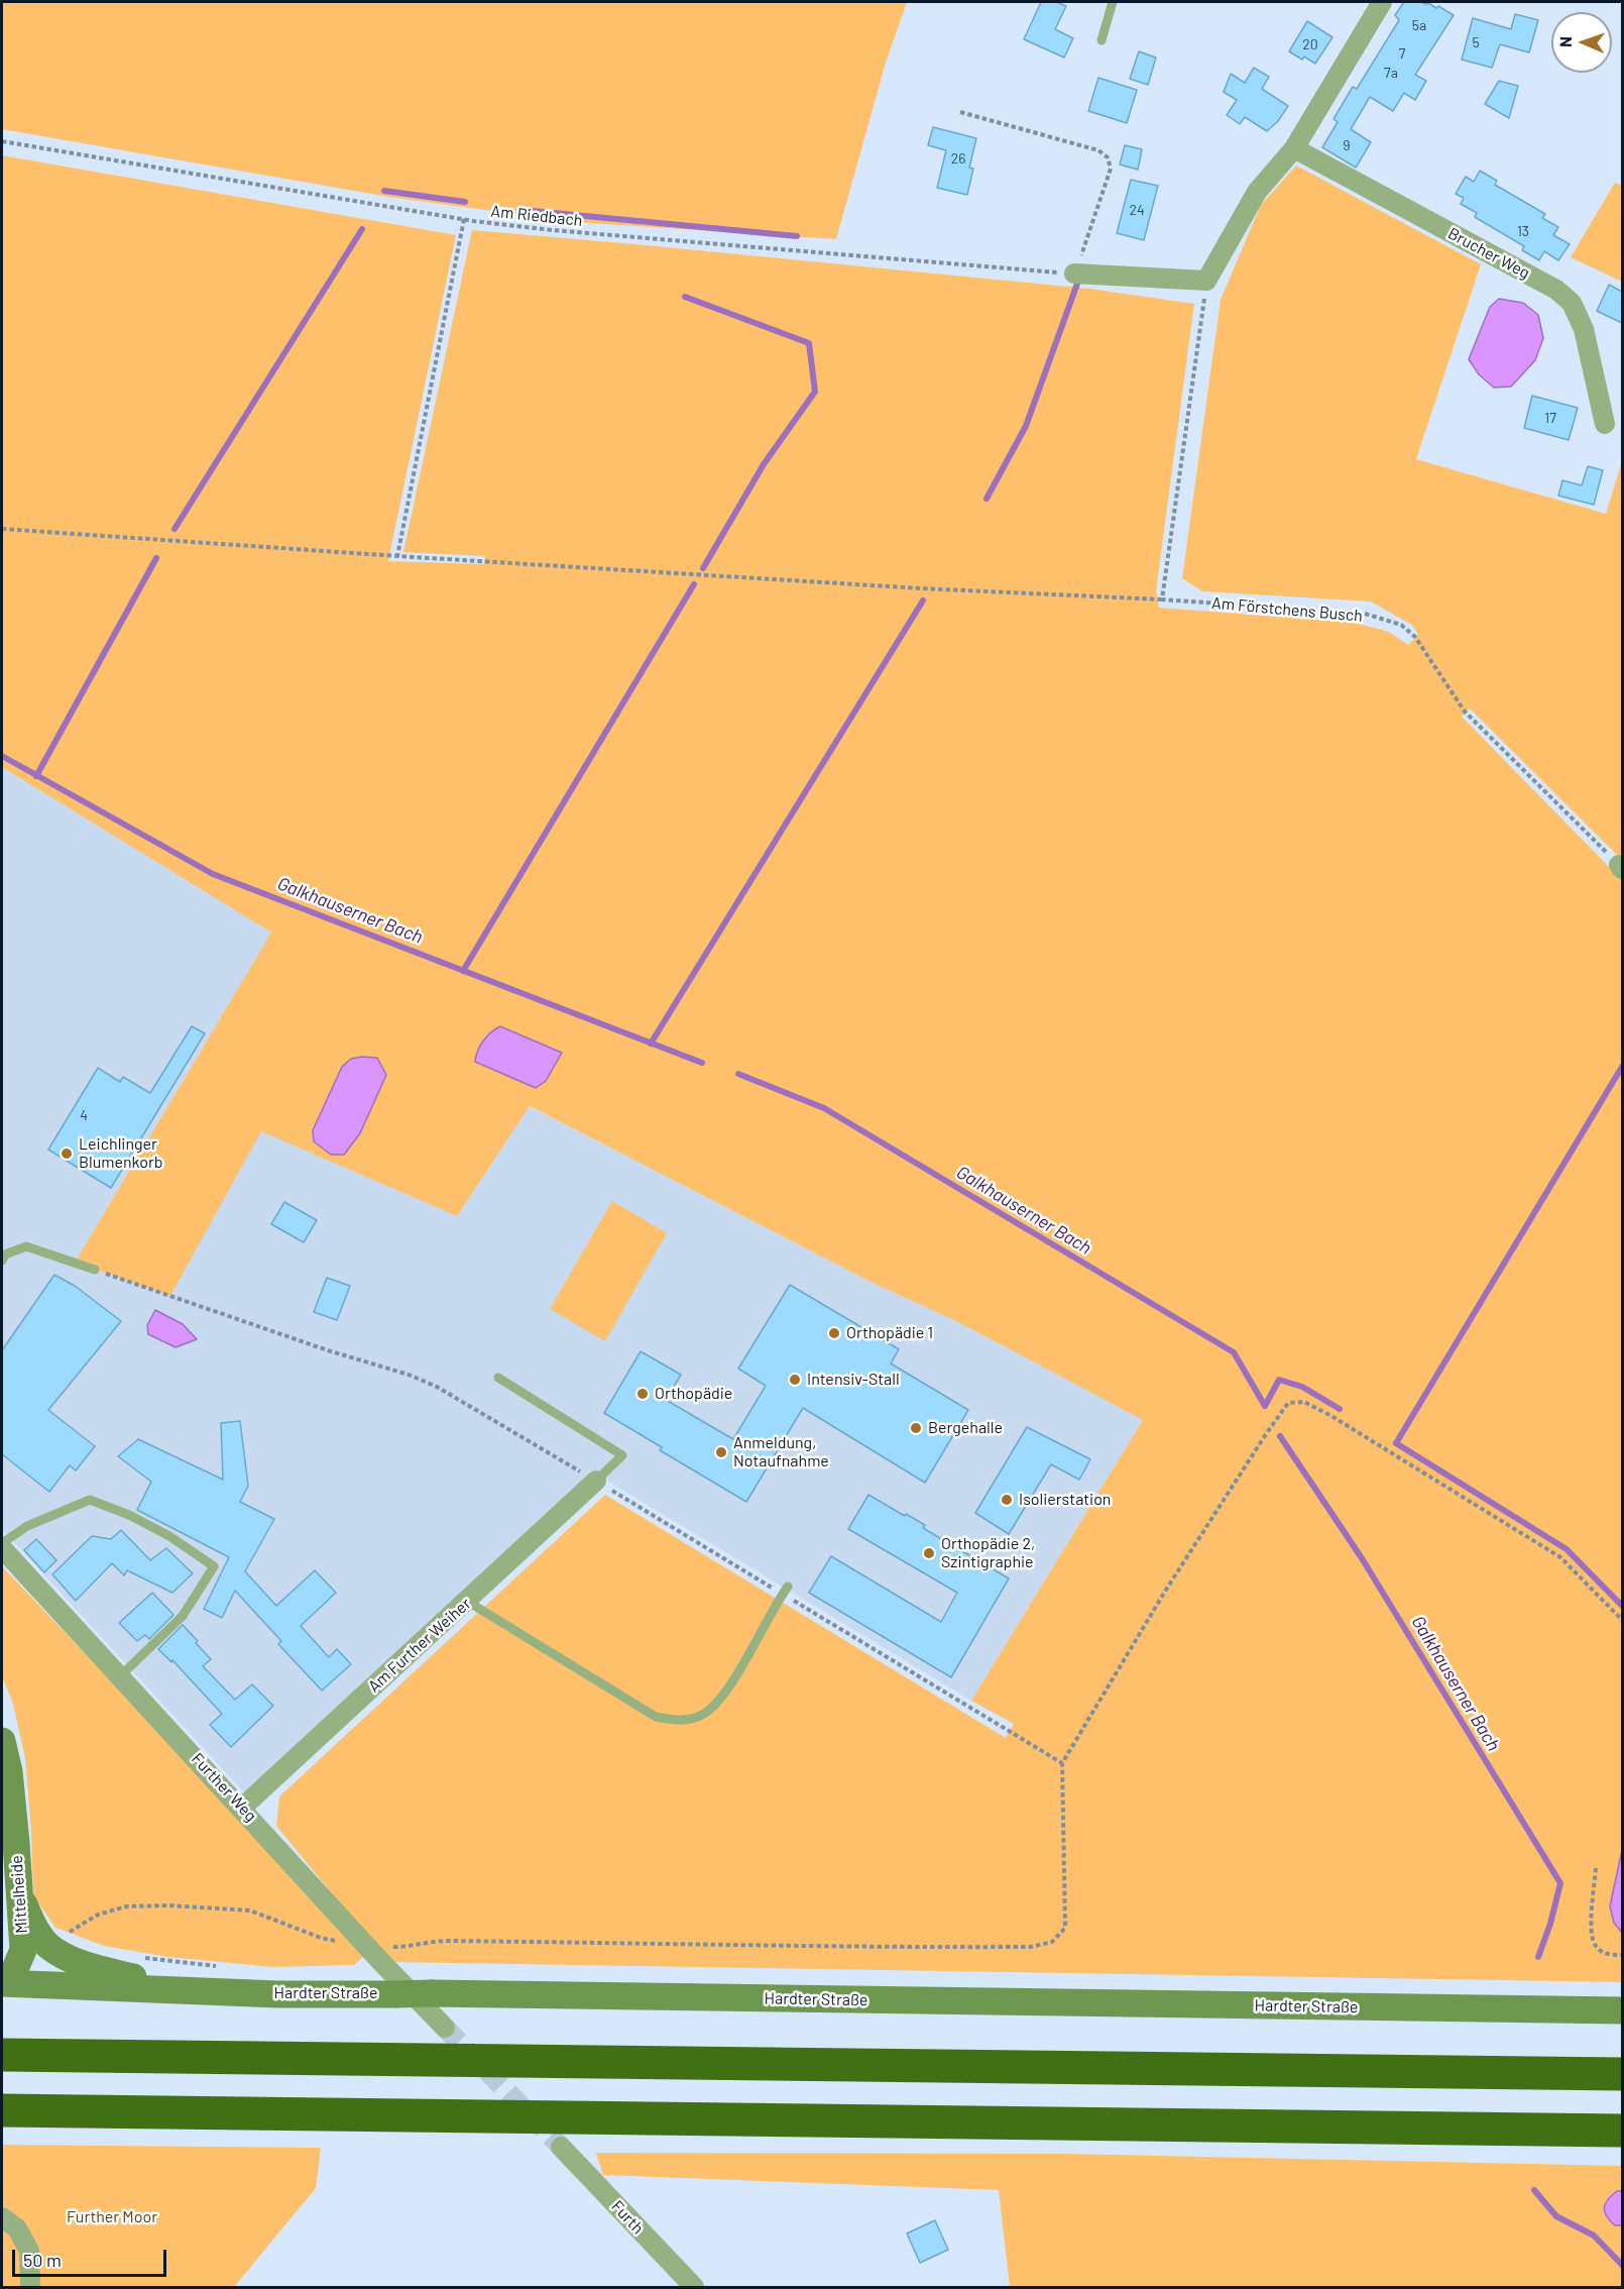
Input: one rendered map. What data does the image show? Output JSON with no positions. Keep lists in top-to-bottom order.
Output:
{
  "streets": {
    "main road": ["Mittelheide", "Hardter Straße"],
    "street": [
      "Brucher Weg",
      "Am Further Weiher",
      "Further Weg",
      "Furth"
    ],
    "path": ["Am Riedbach", "Am Förstchens Busch"]
  },
  "crossings": [
    ["Am Further Weiher", "Further Weg"],
    ["Mittelheide", "Hardter Straße"]
  ],
  "water": ["Galkhauserner Bach"],
  "parks": ["Further Moor"],
  "places": [
    "Leichlinger Blumenkorb",
    "Orthopädie 1",
    "Intensiv-Stall",
    "Orthopädie",
    "Bergehalle",
    "Anmeldung, Notaufnahme",
    "Isolierstation",
    "Orthopädie 2, Szintigraphie"
  ],
  "house_numbers": [
    "5a",
    "5",
    "20",
    "7",
    "7a",
    "9",
    "26",
    "24",
    "13",
    "17",
    "4"
  ],
  "scale_bar": "50 m",
  "north": "left"
}
